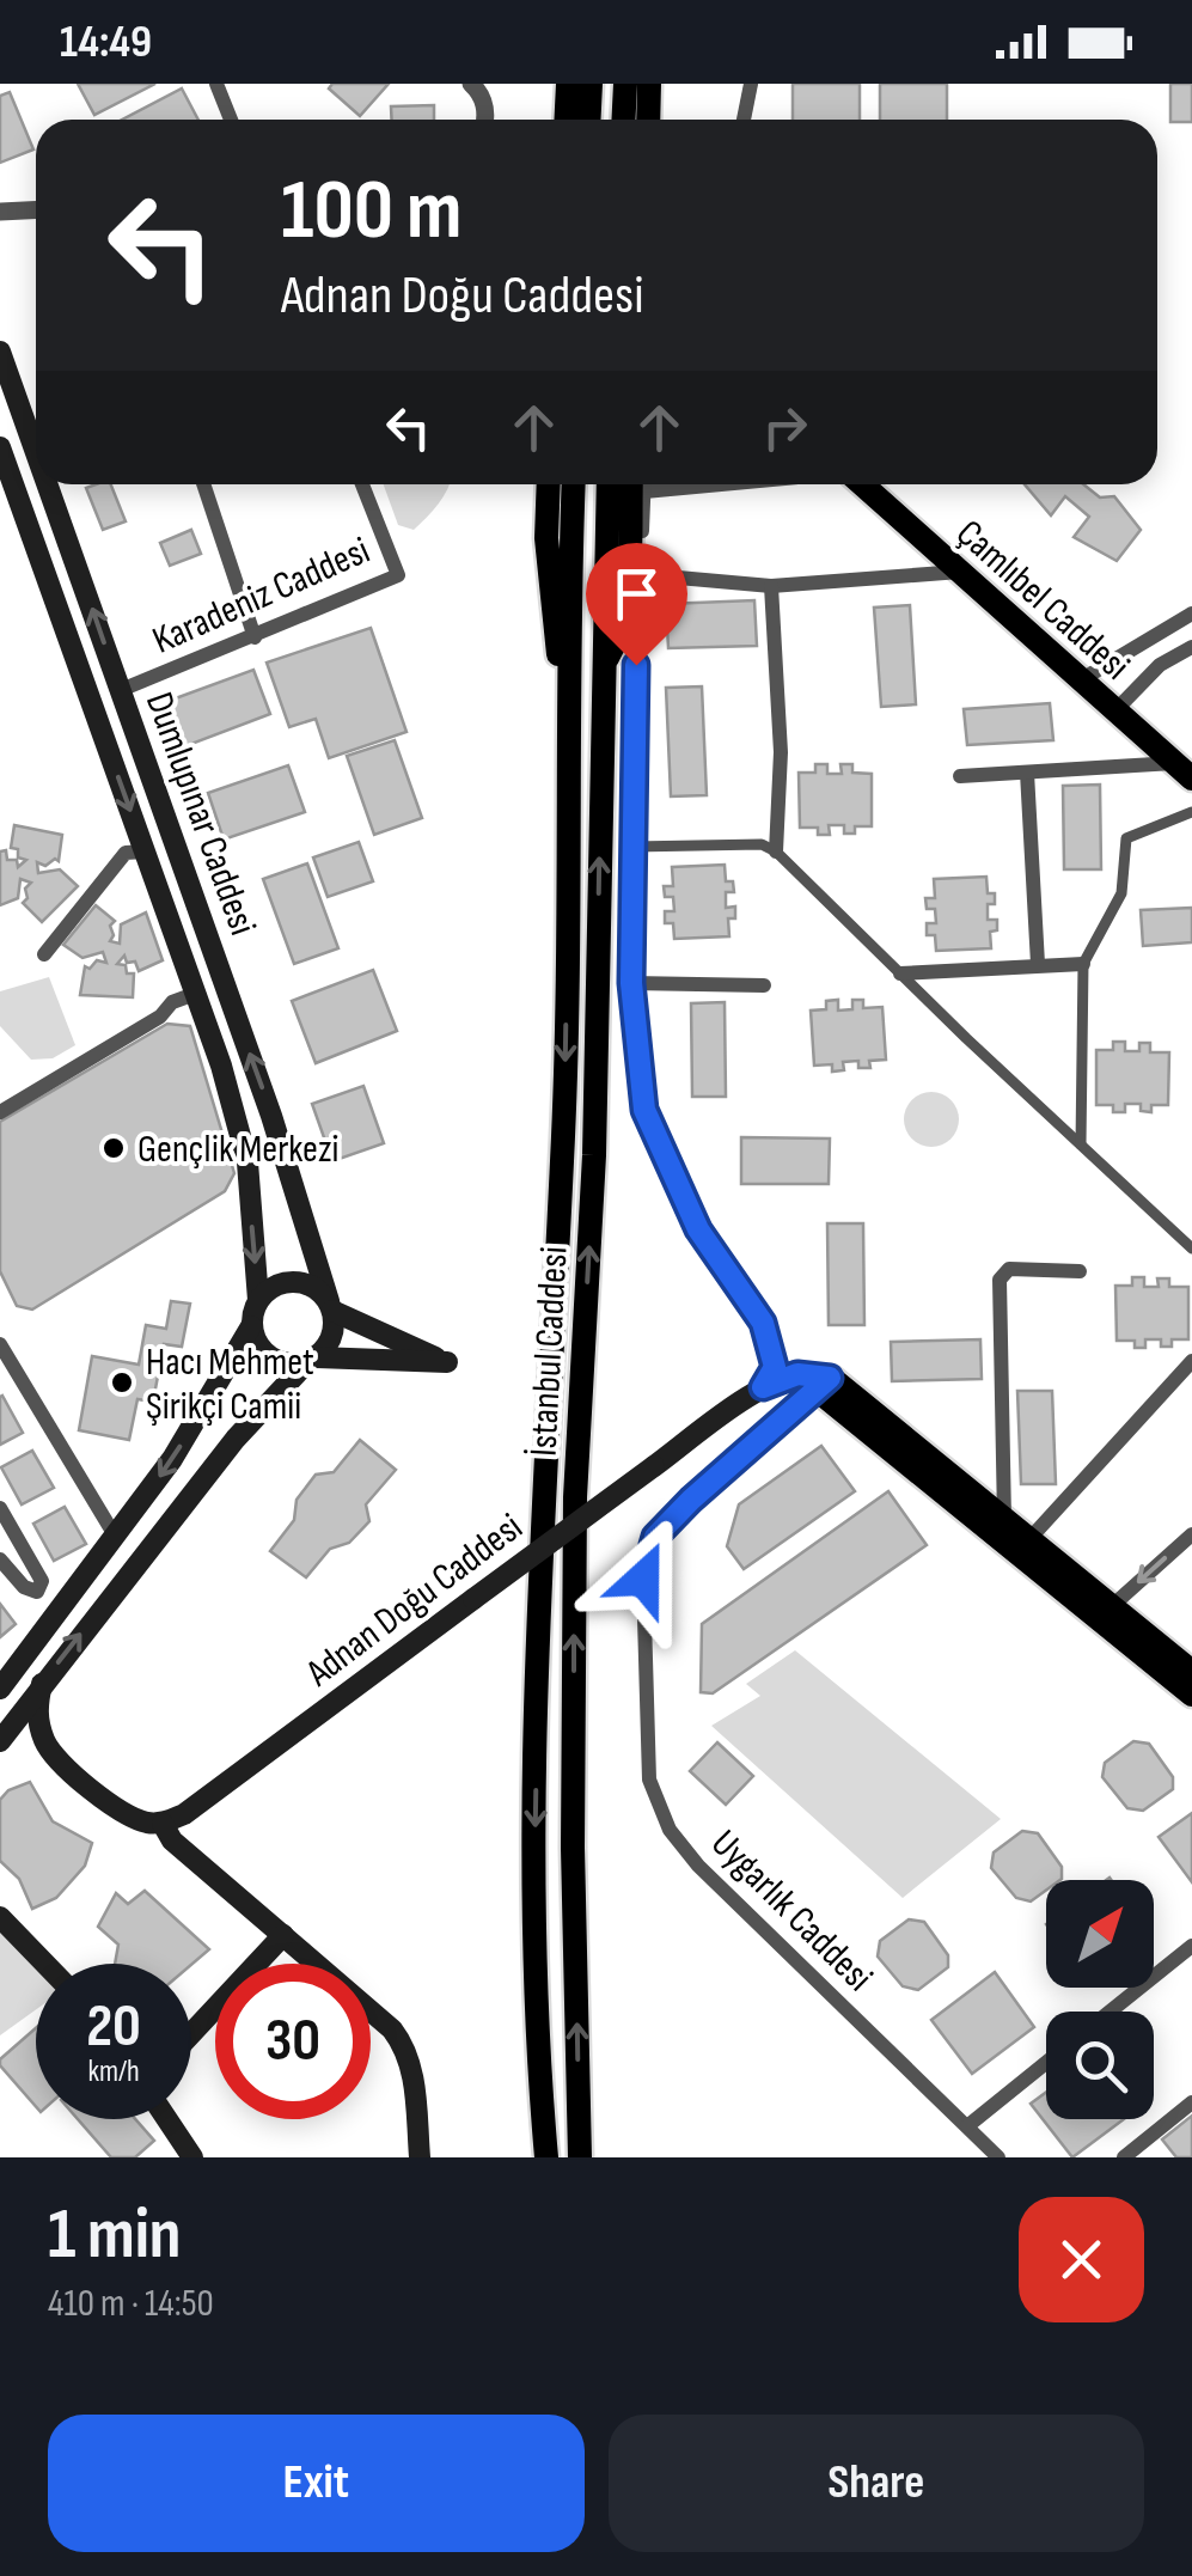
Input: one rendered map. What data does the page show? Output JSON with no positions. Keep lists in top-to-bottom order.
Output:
{
  "streets": {
    "main road": [
      "Çamlıbel Caddesi",
      "Dumlupınar Caddesi",
      "İstanbul Caddesi",
      "Adnan Doğu Caddesi"
    ],
    "street": ["Karadeniz Caddesi", "Uygarlık Caddesi"]
  },
  "crossings": [
    ["Karadeniz Caddesi", "Dumlupınar Caddesi"],
    ["Adnan Doğu Caddesi", "Uygarlık Caddesi"]
  ],
  "places": ["Gençlik Merkezi", "Hacı Mehmet Şirikçi Camii"],
  "north": "top right",
  "page": {
    "status": "14:49",
    "turn": ["100 m", "Adnan Doğu Caddesi"],
    "speed": "20 km/h",
    "limit": "30",
    "heading": ["1 min", "410 m · 14:50"],
    "buttons": ["Exit", "Share"]
  }
}
